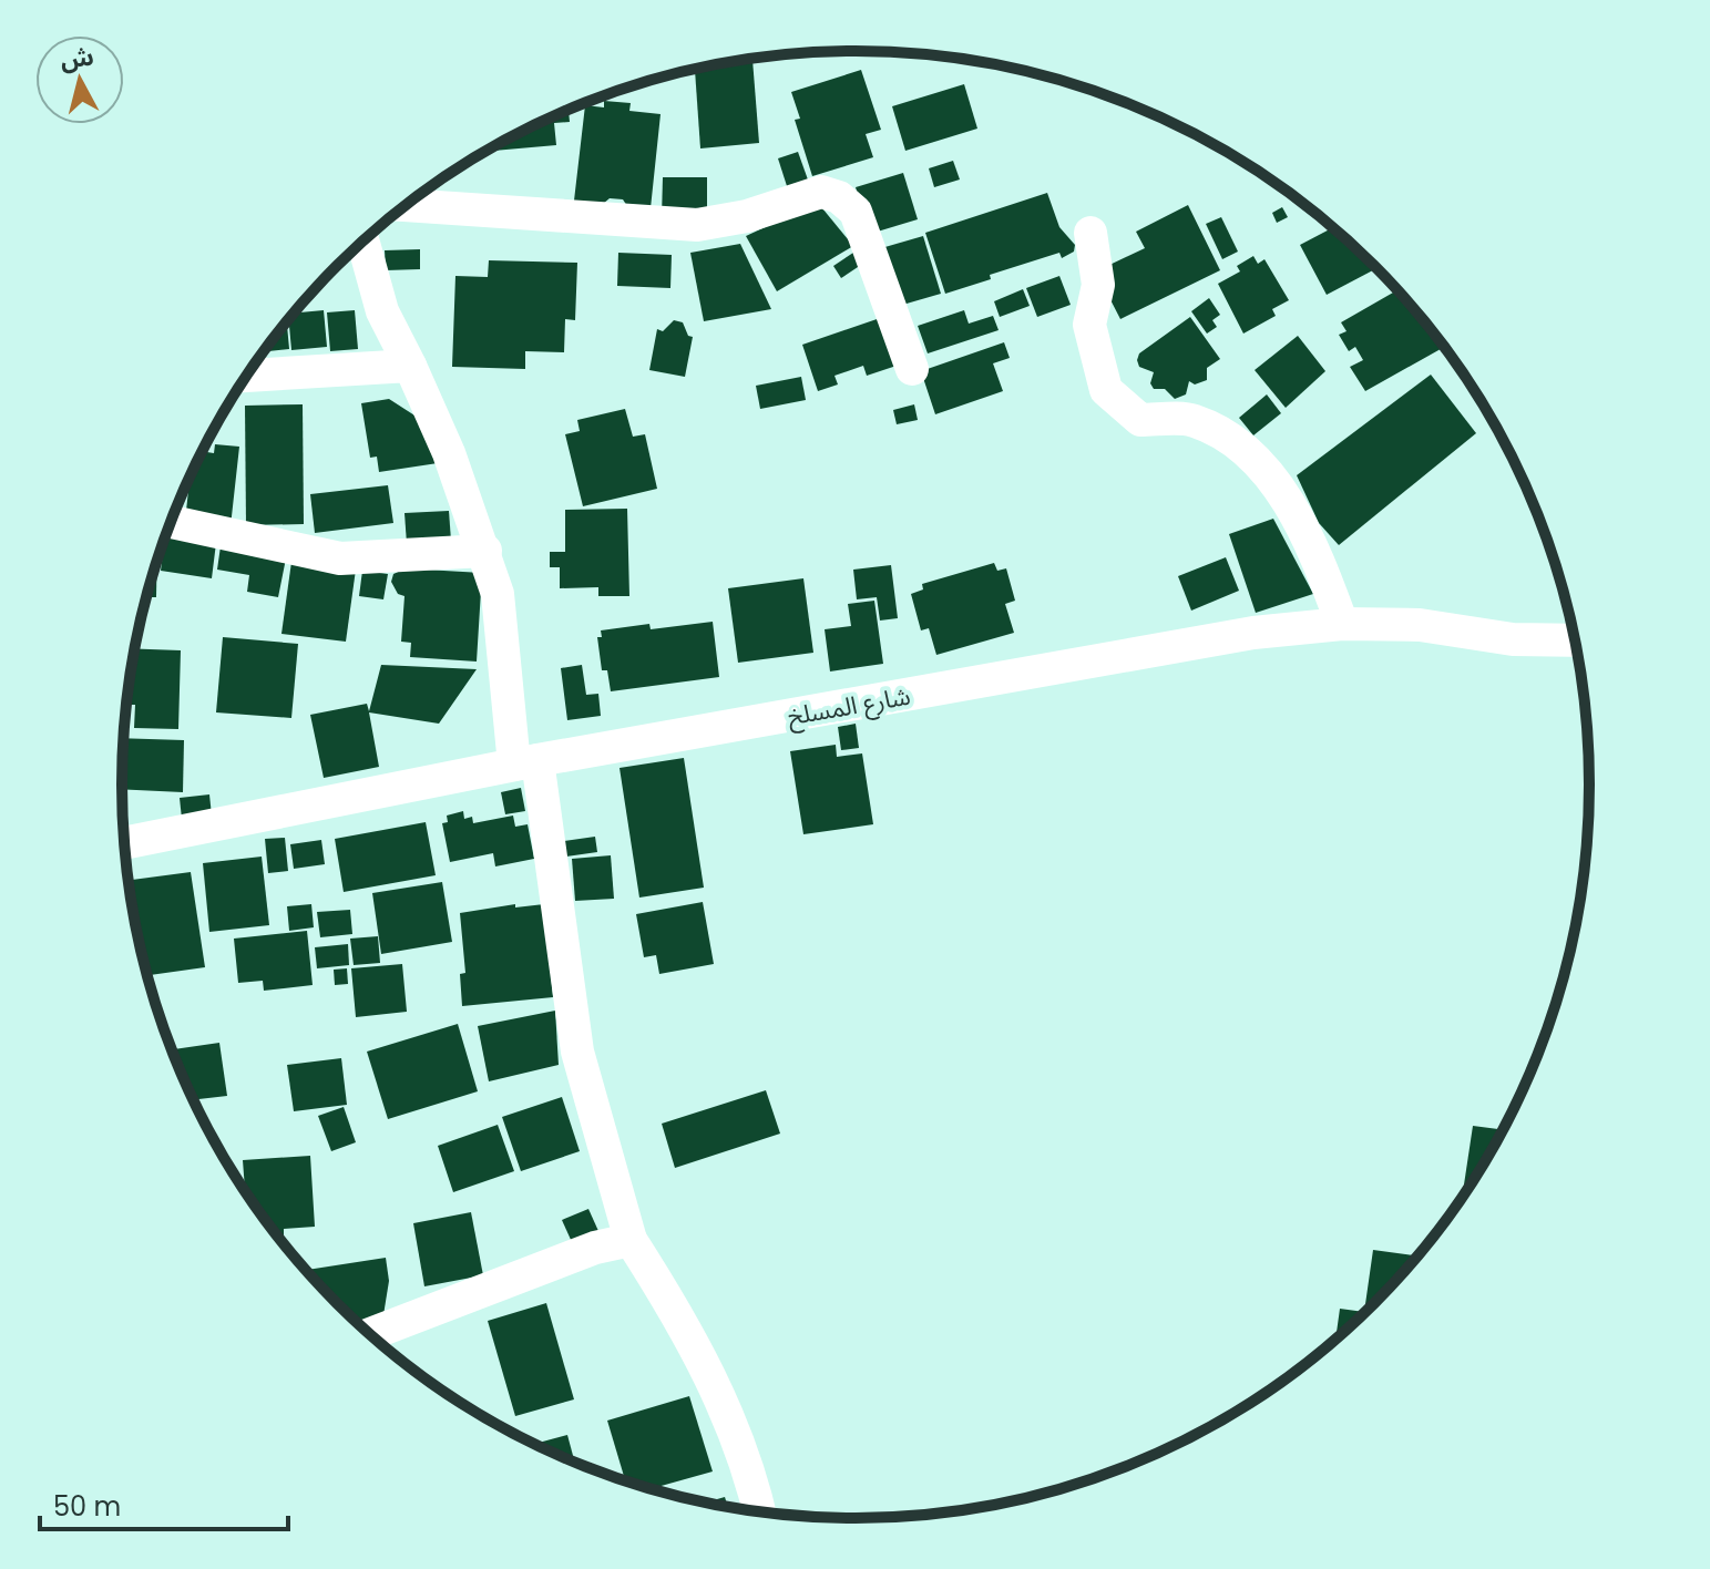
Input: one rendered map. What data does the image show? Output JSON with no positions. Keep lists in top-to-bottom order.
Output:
{
  "streets": {
    "street": ["شارع المسلخ"]
  },
  "scale_bar": "50 m",
  "north": "top"
}
